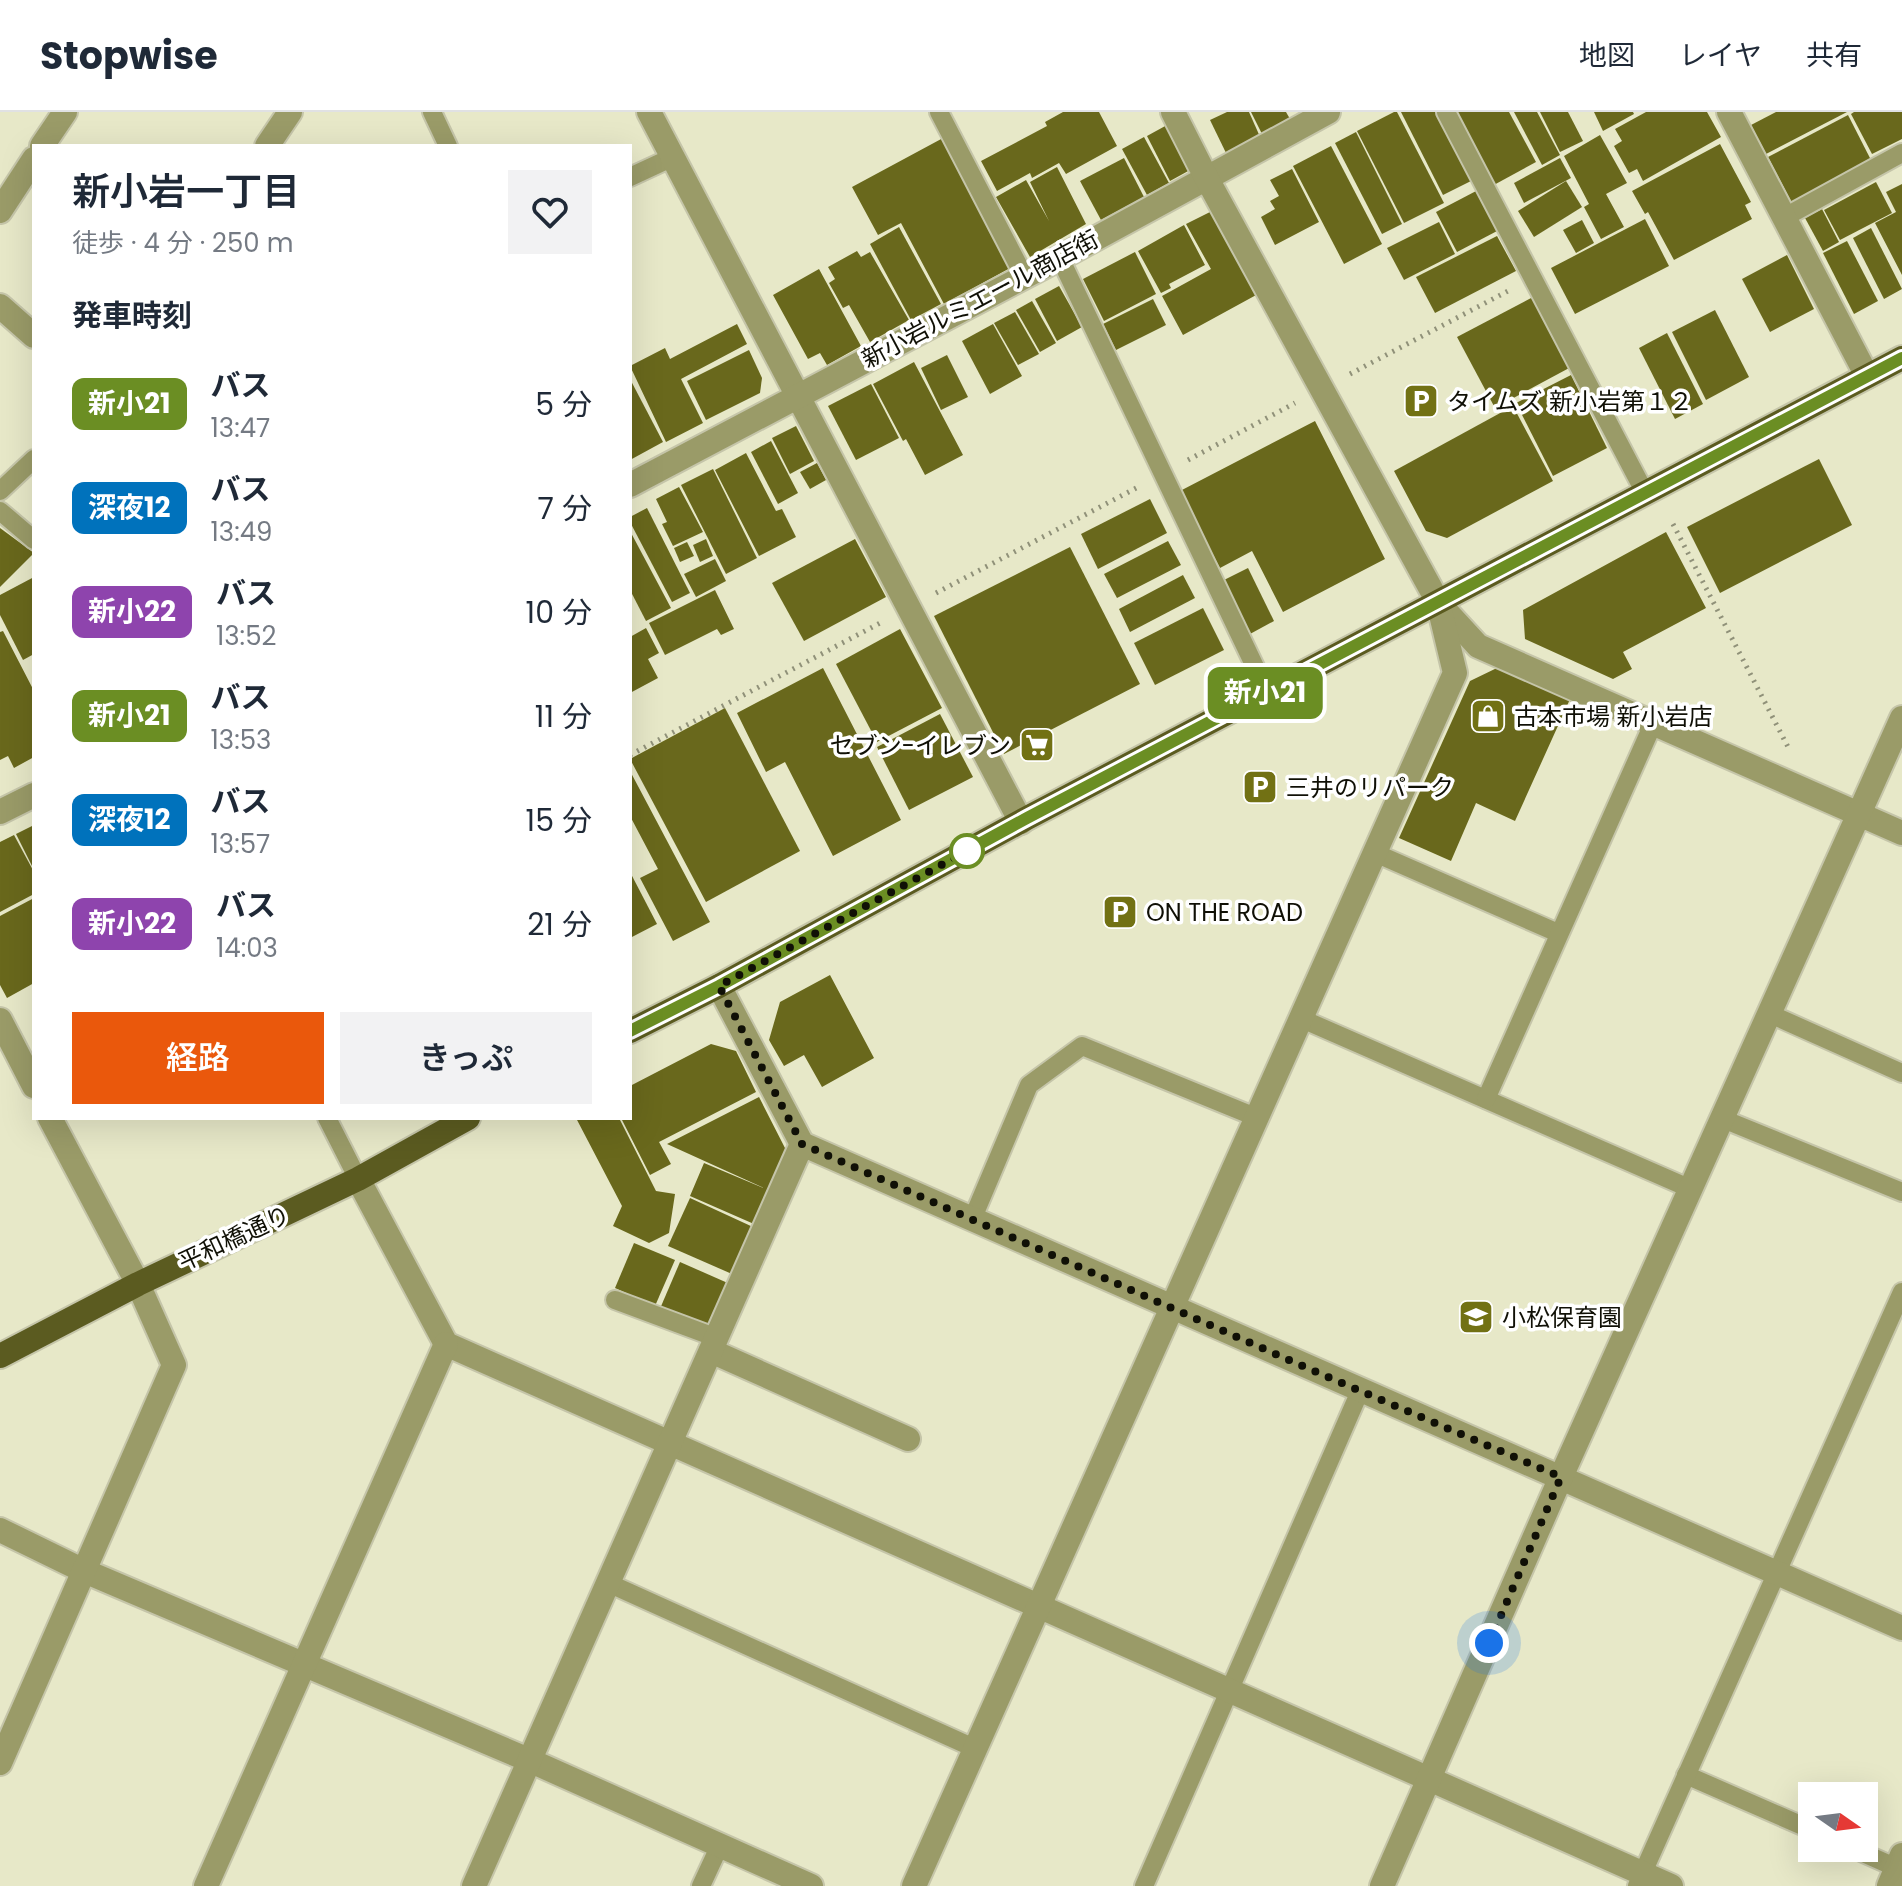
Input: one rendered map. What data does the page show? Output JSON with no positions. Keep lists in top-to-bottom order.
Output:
{
  "streets": {
    "main road": ["平和橋通り"],
    "street": ["新小岩ルミエール商店街"]
  },
  "places": {
    "parking": ["タイムズ 新小岩第１２", "三井のリパーク", "ON THE ROAD"],
    "shop": ["古本市場 新小岩店"],
    "supermarket": ["セブン-イレブン"],
    "school or university": ["小松保育園"]
  },
  "lines": ["bus line 新小21"],
  "north": "right",
  "page": {
    "header": "Stopwise",
    "nav": ["地図", "レイヤ", "共有"],
    "on_map": "新小21",
    "heading": [
      ["新小岩一丁目", "徒歩 · 4 分 · 250 m"],
      "発車時刻"
    ],
    "list": [
      {
        "mark": "新小21",
        "name": "バス",
        "note": "13:47",
        "value": "5 分"
      },
      {
        "mark": "深夜12",
        "name": "バス",
        "note": "13:49",
        "value": "7 分"
      },
      {
        "mark": "新小22",
        "name": "バス",
        "note": "13:52",
        "value": "10 分"
      },
      {
        "mark": "新小21",
        "name": "バス",
        "note": "13:53",
        "value": "11 分"
      },
      {
        "mark": "深夜12",
        "name": "バス",
        "note": "13:57",
        "value": "15 分"
      },
      {
        "mark": "新小22",
        "name": "バス",
        "note": "14:03",
        "value": "21 分"
      }
    ],
    "buttons": ["経路", "きっぷ"]
  }
}
